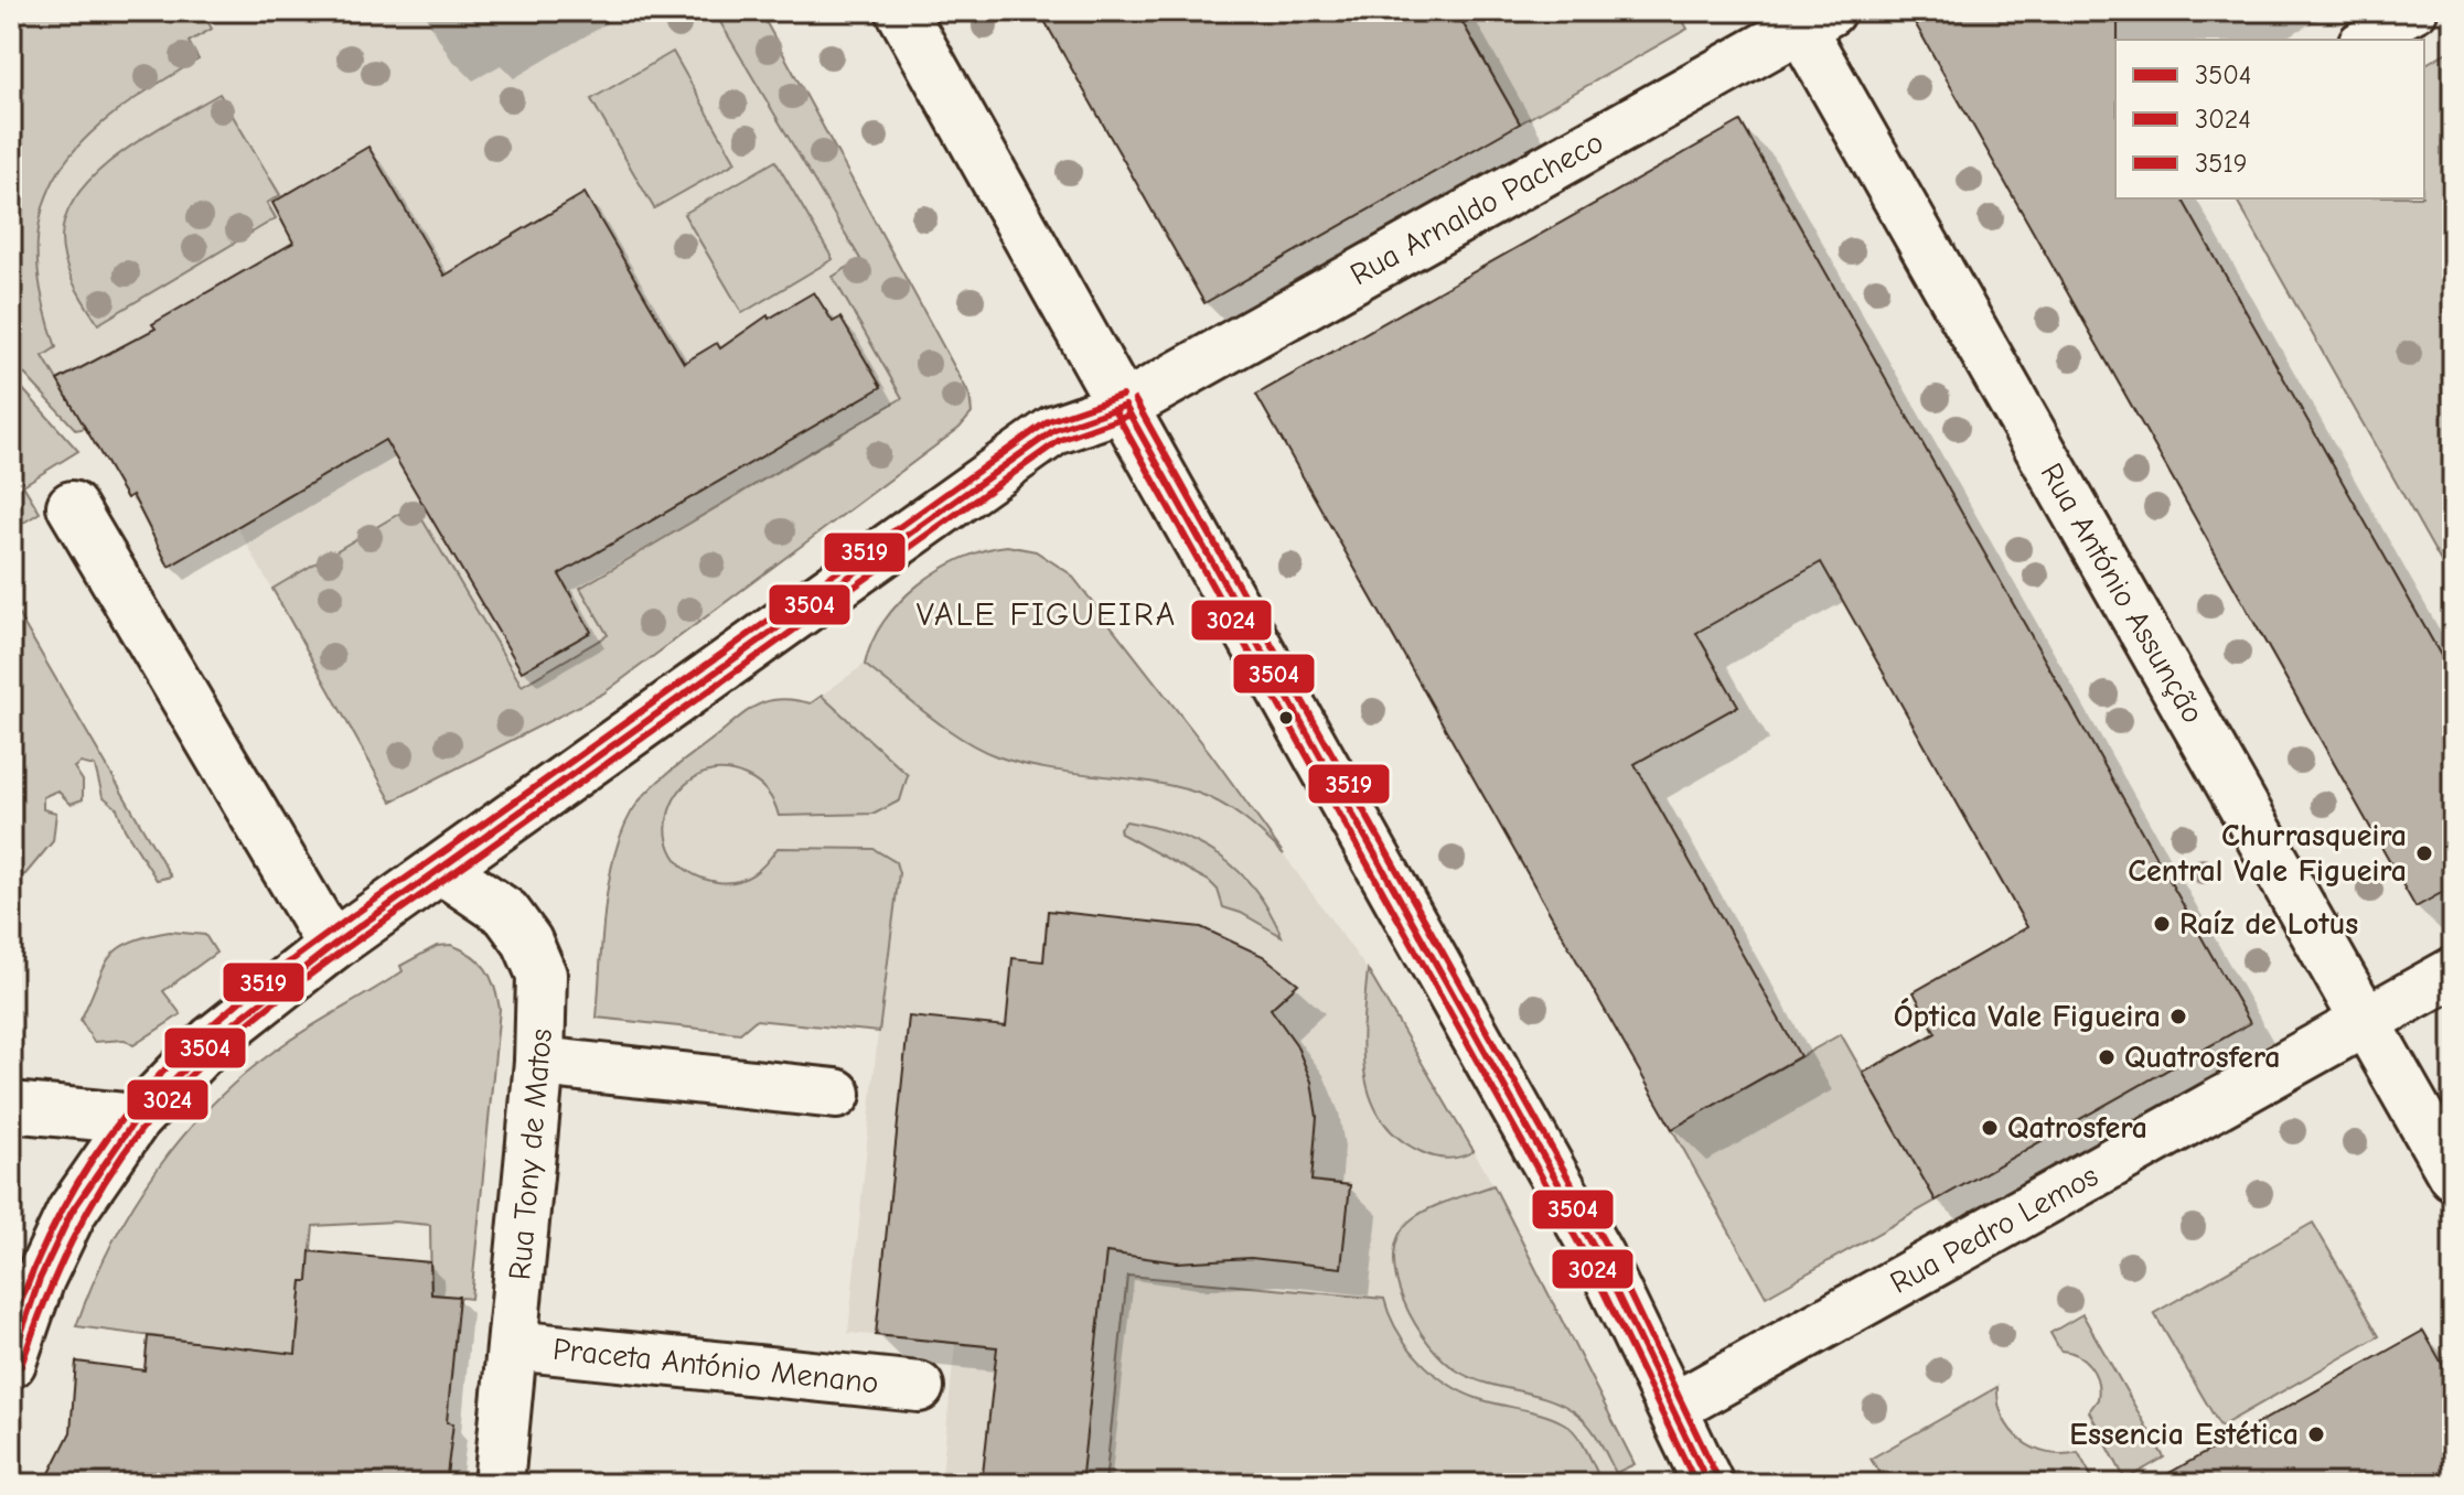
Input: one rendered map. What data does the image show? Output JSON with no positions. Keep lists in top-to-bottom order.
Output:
{
  "streets": {
    "street": [
      "Rua Arnaldo Pacheco",
      "Rua António Assunção",
      "Rua Tony de Matos",
      "Rua Pedro Lemos",
      "Praceta António Menano"
    ]
  },
  "crossings": [
    ["Rua Arnaldo Pacheco", "Rua António Assunção"],
    ["Rua Arnaldo Pacheco", "Rua Tony de Matos"],
    ["Rua António Assunção", "Rua Pedro Lemos"],
    ["Rua Tony de Matos", "Praceta António Menano"]
  ],
  "districts": ["VALE FIGUEIRA"],
  "places": [
    "Churrasqueira Central Vale Figueira",
    "Raíz de Lotus",
    "Óptica Vale Figueira",
    "Quatrosfera",
    "Qatrosfera",
    "Essencia Estética"
  ],
  "lines": ["transit line 3519", "transit line 3504", "transit line 3024"],
  "legend": ["3504", "3024", "3519"]
}
